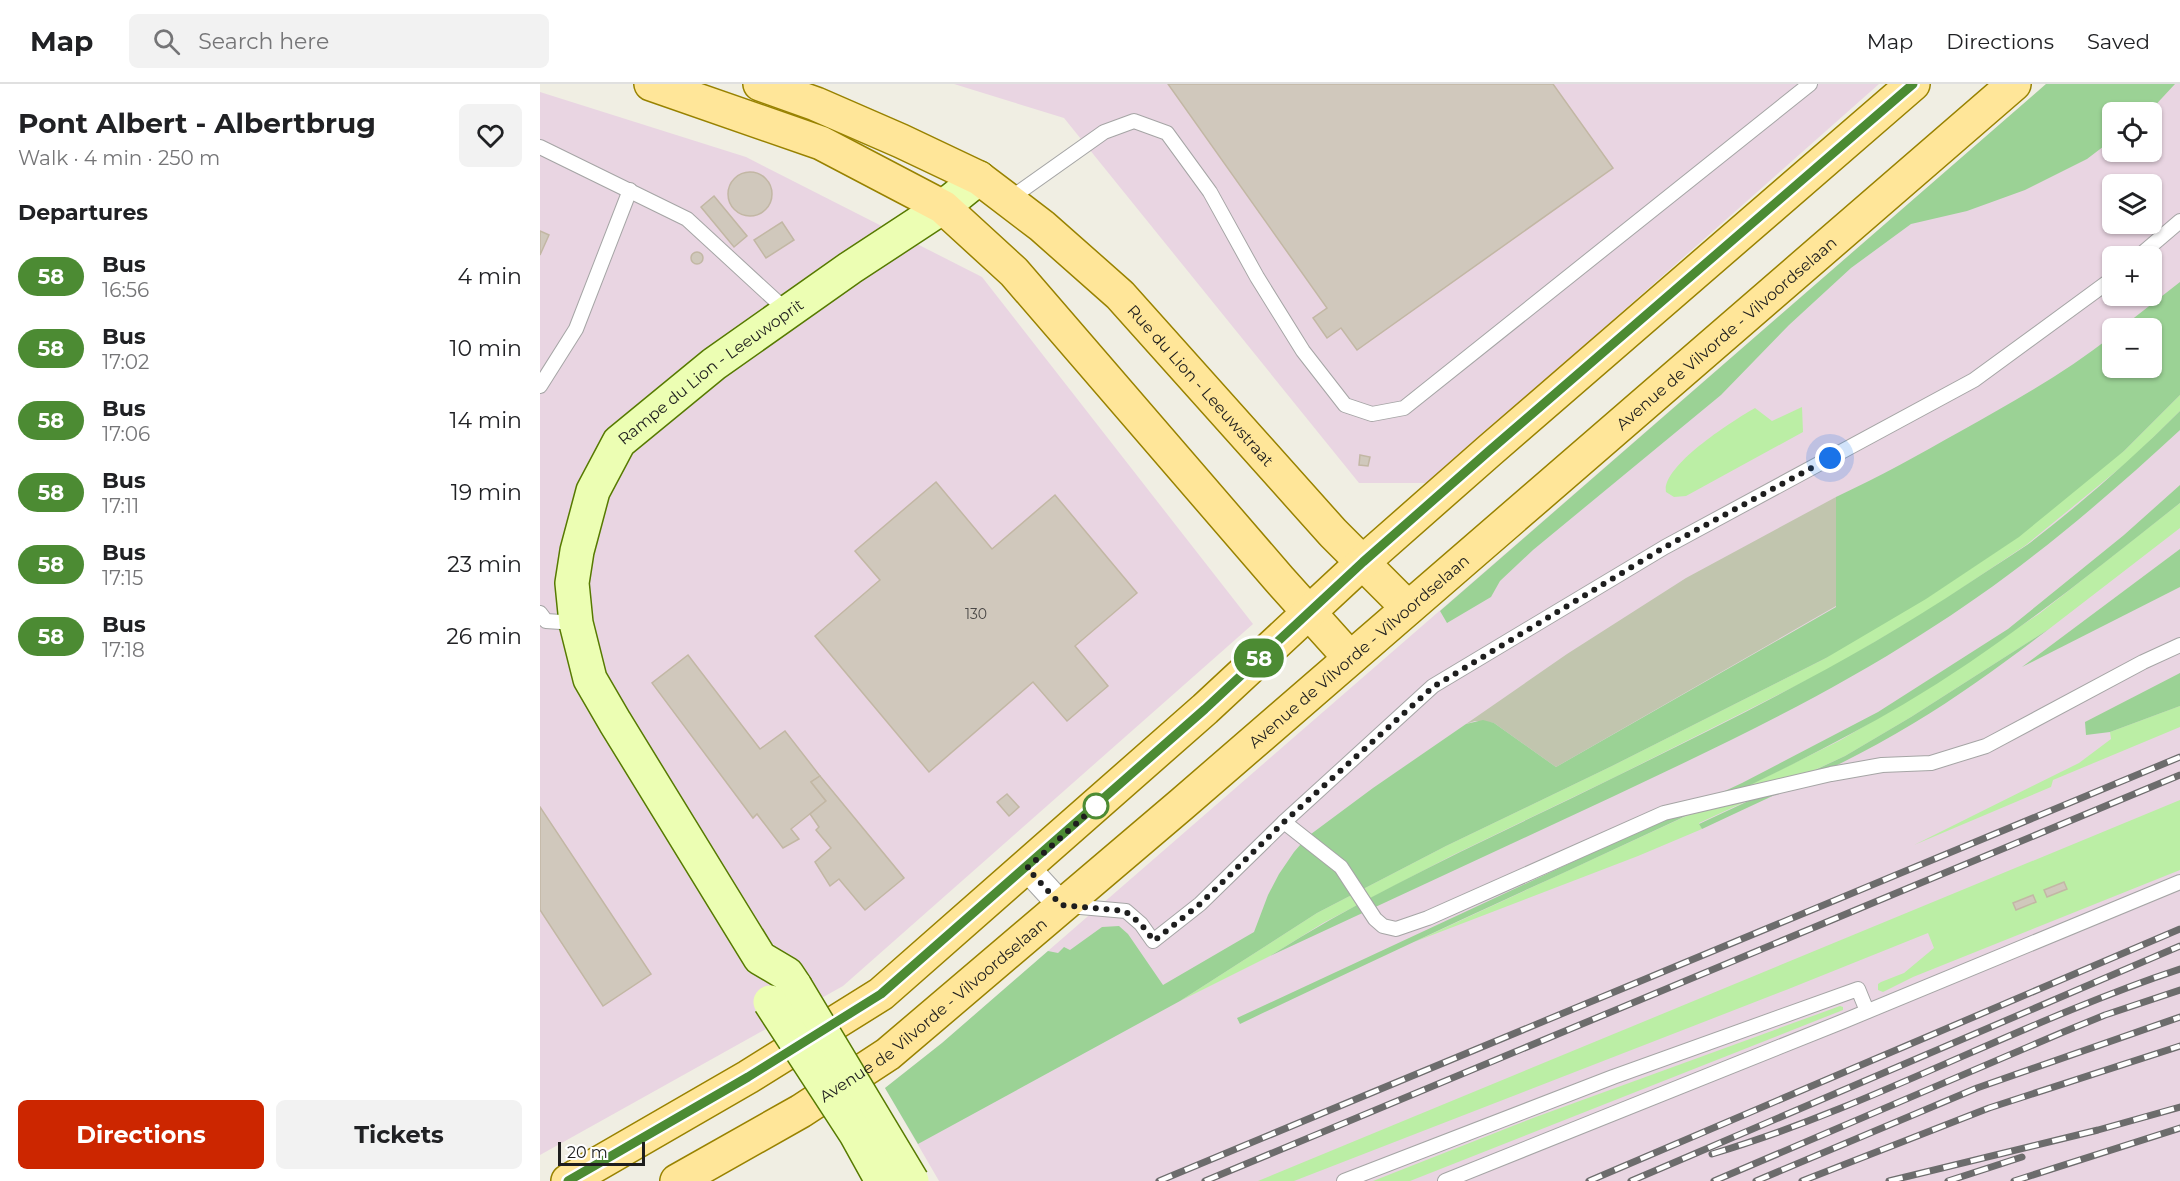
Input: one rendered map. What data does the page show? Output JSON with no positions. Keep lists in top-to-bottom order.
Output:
{
  "streets": {
    "main road": ["Avenue de Vilvorde - Vilvoordselaan", "Rampe du Lion - Leeuwoprit", "Rue du Lion - Leeuwstraat"]
  },
  "crossings": [
    ["Avenue de Vilvorde - Vilvoordselaan", "Rue du Lion - Leeuwstraat"],
    ["Rampe du Lion - Leeuwoprit", "Rue du Lion - Leeuwstraat"]
  ],
  "lines": ["bus line 58"],
  "house_numbers": ["130"],
  "scale_bar": "20 m",
  "page": {
    "header": "Map",
    "search": "Search here",
    "nav": ["Map", "Directions", "Saved"],
    "heading": [
      ["Pont Albert - Albertbrug", "Walk · 4 min · 250 m"],
      "Departures"
    ],
    "on_map": "58",
    "map_buttons": ["+", "−"],
    "list": [
      {
        "mark": "58",
        "name": "Bus",
        "note": "16:56",
        "value": "4 min"
      },
      {
        "mark": "58",
        "name": "Bus",
        "note": "17:02",
        "value": "10 min"
      },
      {
        "mark": "58",
        "name": "Bus",
        "note": "17:06",
        "value": "14 min"
      },
      {
        "mark": "58",
        "name": "Bus",
        "note": "17:11",
        "value": "19 min"
      },
      {
        "mark": "58",
        "name": "Bus",
        "note": "17:15",
        "value": "23 min"
      },
      {
        "mark": "58",
        "name": "Bus",
        "note": "17:18",
        "value": "26 min"
      }
    ],
    "buttons": ["Directions", "Tickets"],
    "scale": "20 m"
  }
}
